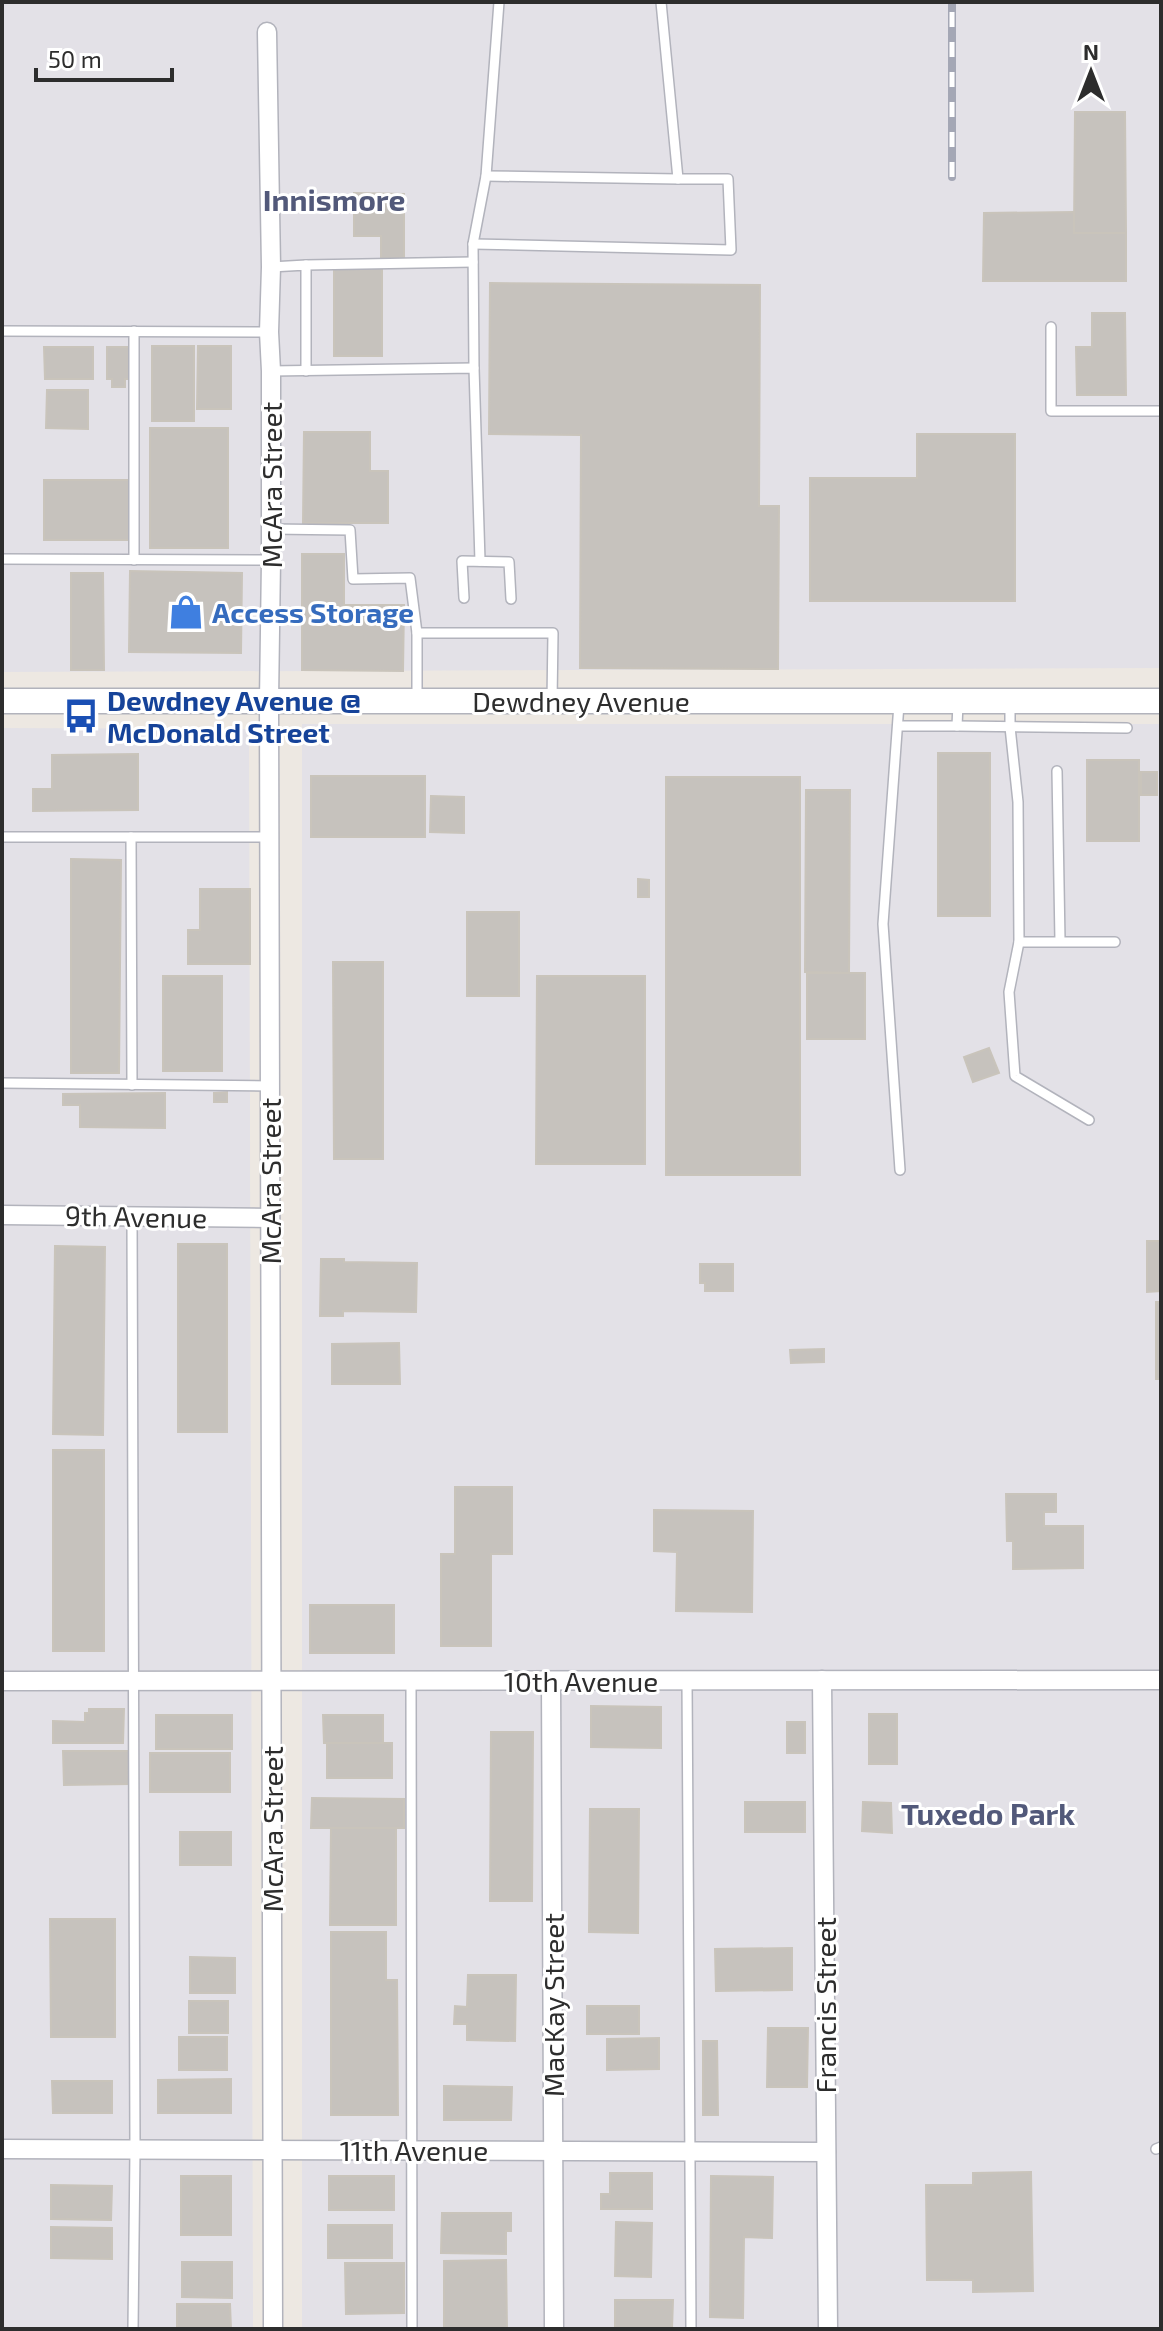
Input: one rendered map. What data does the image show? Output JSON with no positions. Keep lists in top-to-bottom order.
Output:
{
  "streets": {
    "street": [
      "McAra Street",
      "Dewdney Avenue",
      "9th Avenue",
      "10th Avenue",
      "MacKay Street",
      "Francis Street",
      "11th Avenue"
    ]
  },
  "crossings": [
    ["McAra Street", "Dewdney Avenue"],
    ["McAra Street", "9th Avenue"],
    ["McAra Street", "10th Avenue"],
    ["McAra Street", "11th Avenue"],
    ["10th Avenue", "MacKay Street"],
    ["10th Avenue", "Francis Street"],
    ["MacKay Street", "11th Avenue"],
    ["Francis Street", "11th Avenue"]
  ],
  "districts": ["Innismore", "Tuxedo Park"],
  "places": {
    "shop": ["Access Storage"],
    "bus stop": ["Dewdney Avenue @ McDonald Street"]
  },
  "scale_bar": "50 m",
  "north": "top"
}
